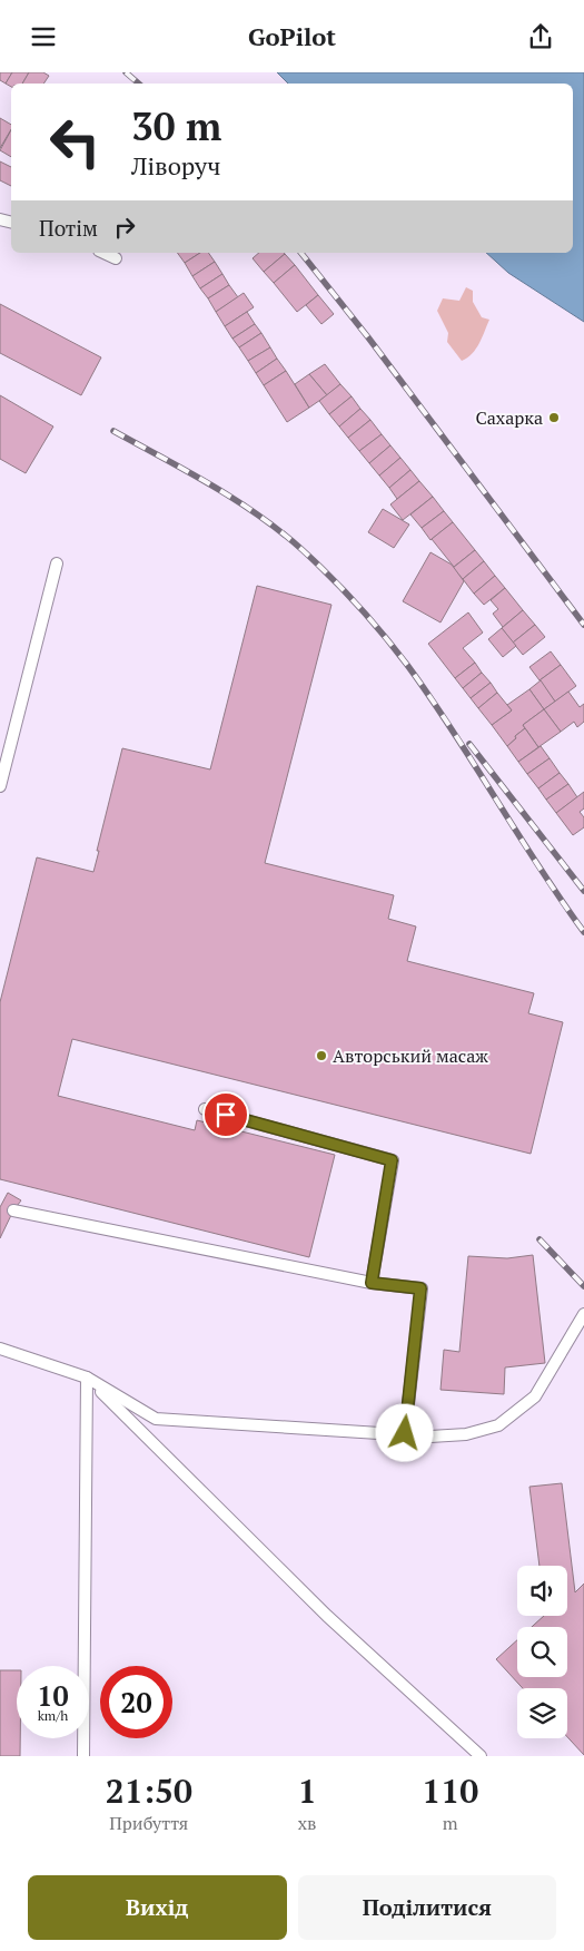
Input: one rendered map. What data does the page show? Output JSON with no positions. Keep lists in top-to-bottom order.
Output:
{
  "places": ["Сахарка", "Авторський масаж"],
  "page": {
    "header": "GoPilot",
    "turn": ["30 m", "Ліворуч"],
    "then": "Потім",
    "speed": "10 km/h",
    "limit": "20",
    "eta": [
      "21:50",
      "Прибуття",
      "1",
      "хв",
      "110",
      "m"
    ],
    "buttons": ["Вихід", "Поділитися"]
  }
}
